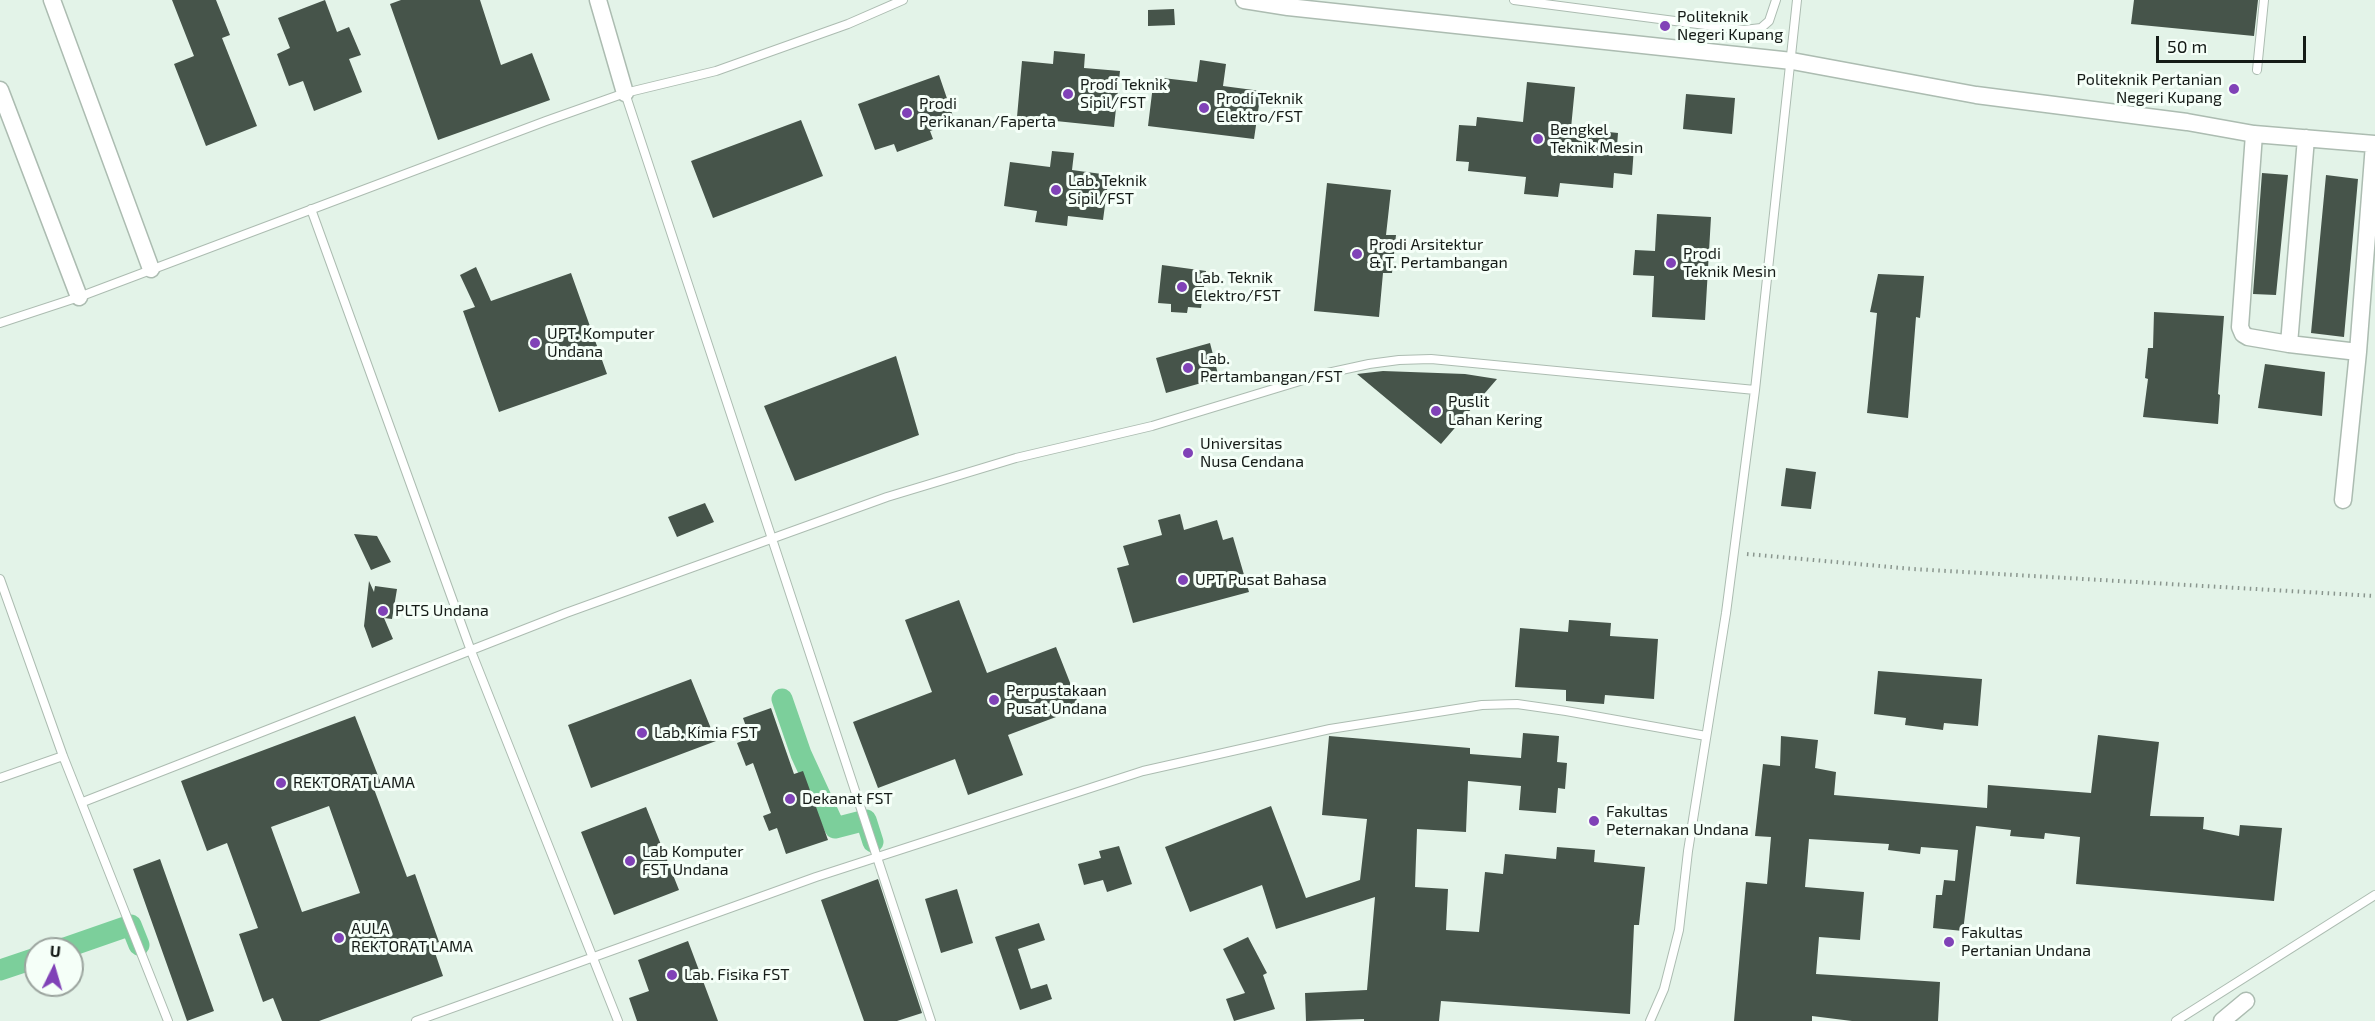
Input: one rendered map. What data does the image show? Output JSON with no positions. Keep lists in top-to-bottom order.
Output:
{
  "places": [
    "Politeknik Negeri Kupang",
    "Politeknik Pertanian Negeri Kupang",
    "Prodi Teknik Sipil/FST",
    "Prodi Teknik Elektro/FST",
    "Prodi Perikanan/Faperta",
    "Bengkel Teknik Mesin",
    "Lab. Teknik Sipil/FST",
    "Prodi Arsitektur & T. Pertambangan",
    "Prodi Teknik Mesin",
    "Lab. Teknik Elektro/FST",
    "UPT. Komputer Undana",
    "Lab. Pertambangan/FST",
    "Puslit Lahan Kering",
    "Universitas Nusa Cendana",
    "UPT Pusat Bahasa",
    "PLTS Undana",
    "Perpustakaan Pusat Undana",
    "Lab. Kimia FST",
    "REKTORAT LAMA",
    "Dekanat FST",
    "Fakultas Peternakan Undana",
    "Lab Komputer FST Undana",
    "AULA REKTORAT LAMA",
    "Fakultas Pertanian Undana",
    "Lab. Fisika FST"
  ],
  "scale_bar": "50 m",
  "north": "top"
}
